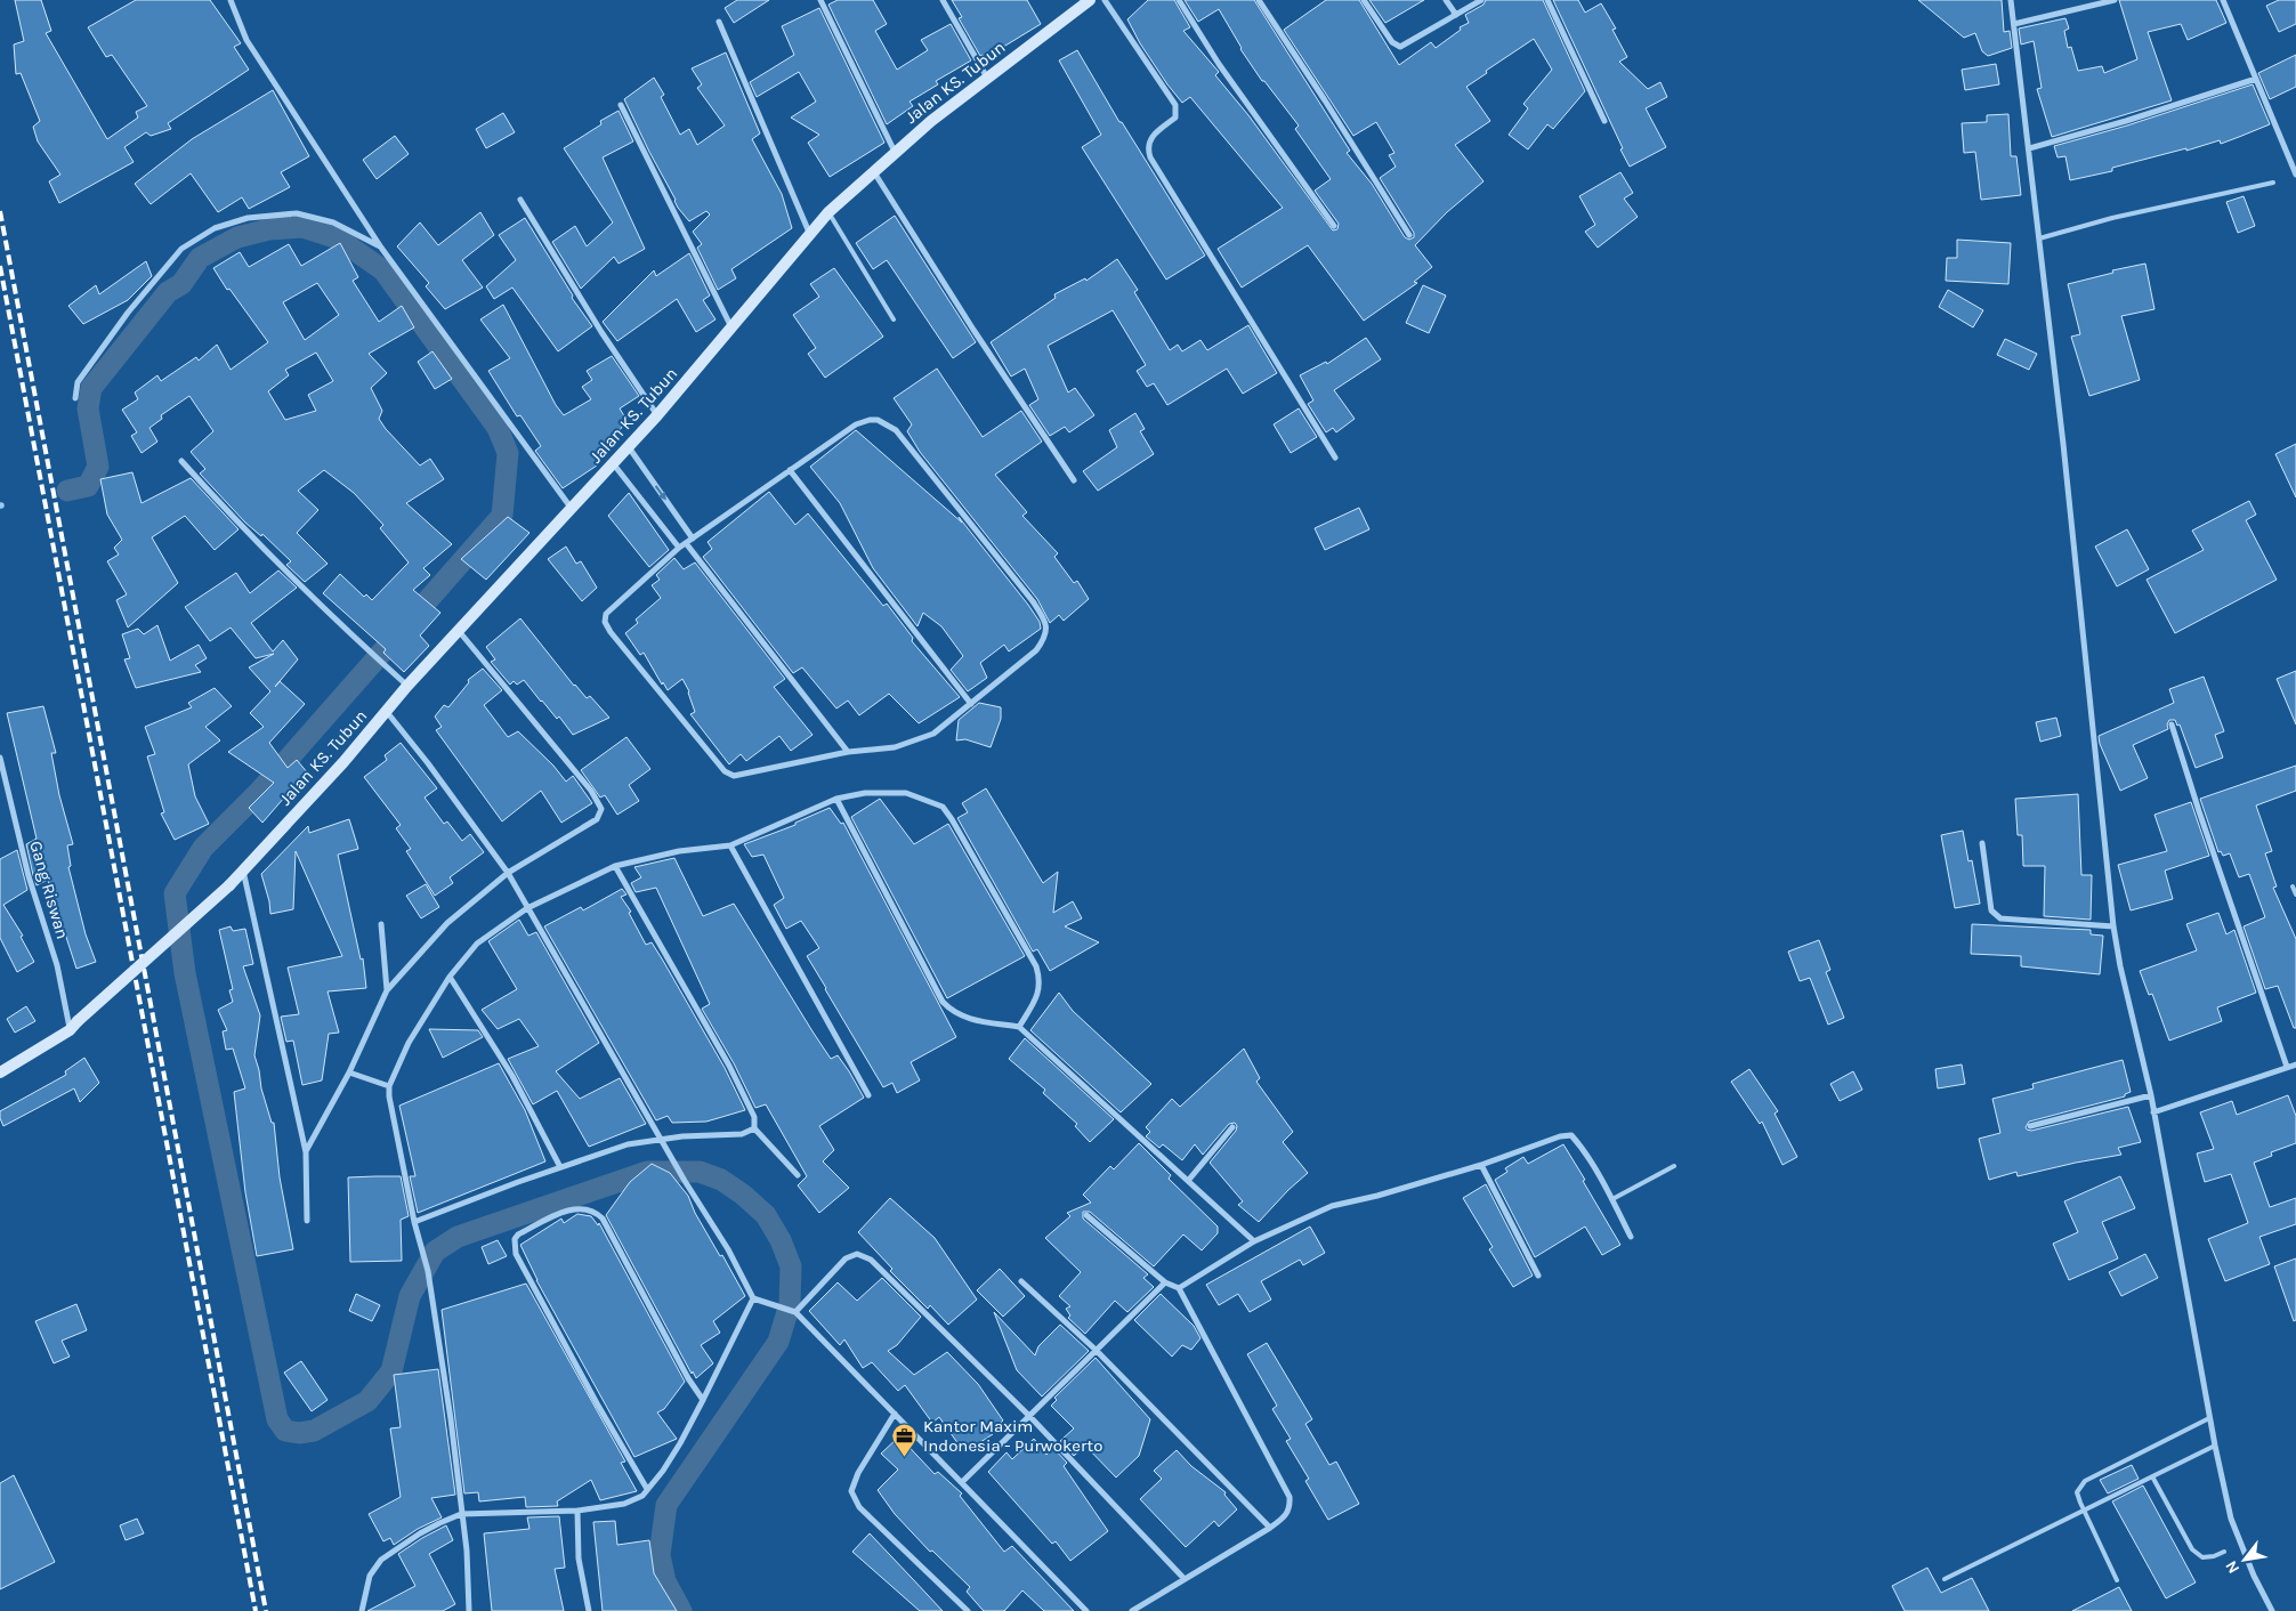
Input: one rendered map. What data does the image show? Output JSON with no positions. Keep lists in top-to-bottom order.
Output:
{
  "streets": {
    "street": ["Jalan KS. Tubun", "Gang Riswan"]
  },
  "crossings": [
    ["Jalan KS. Tubun", "Gang Riswan"]
  ],
  "places": {
    "office": ["Kantor Maxim Indonesia - Purwokerto"]
  },
  "north": "bottom left"
}
